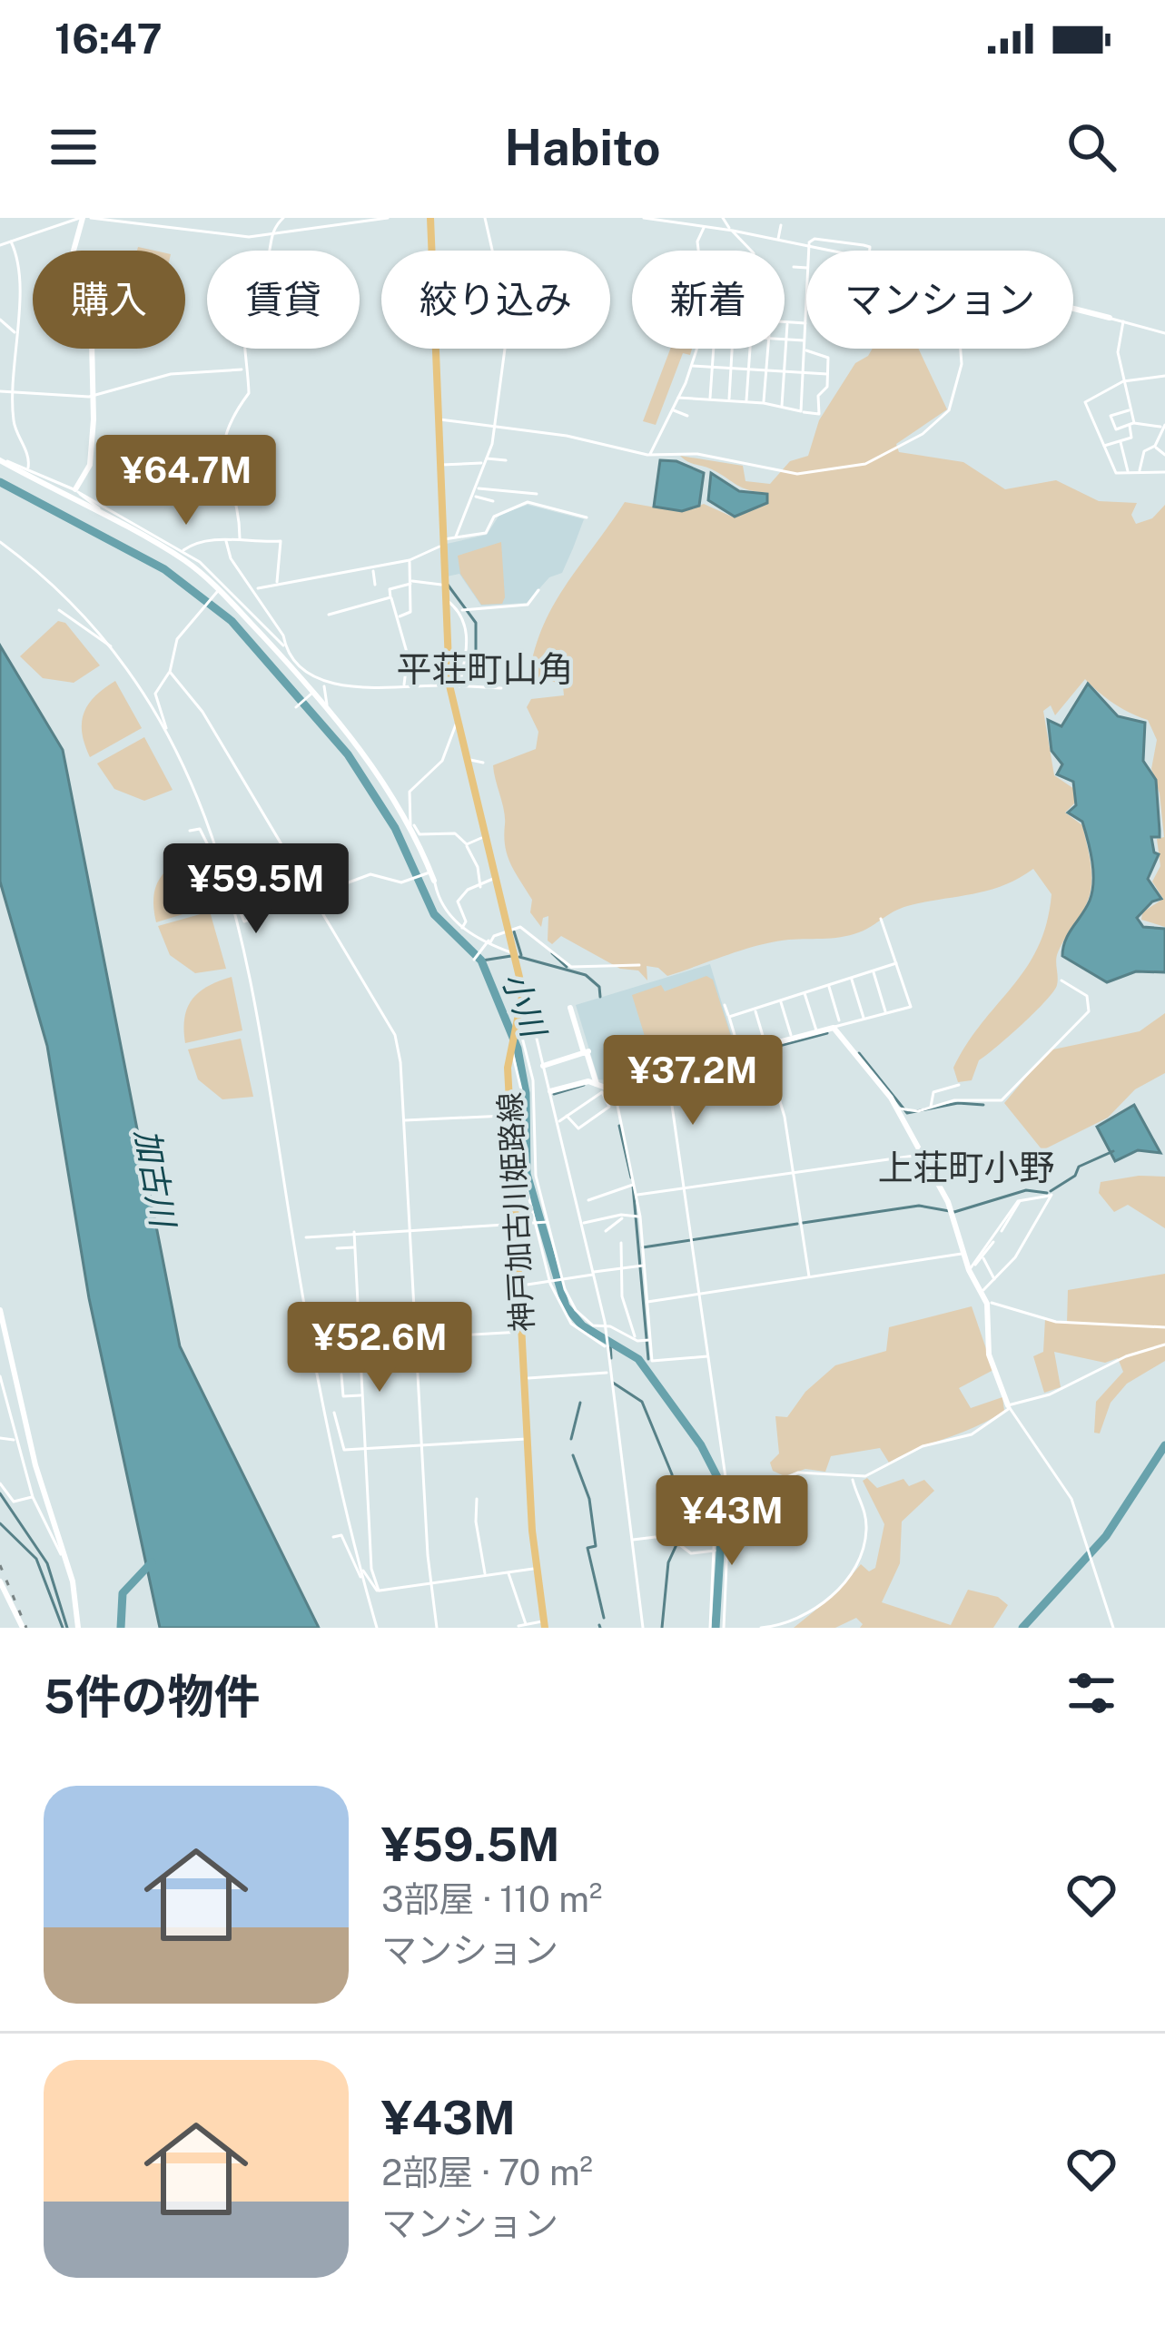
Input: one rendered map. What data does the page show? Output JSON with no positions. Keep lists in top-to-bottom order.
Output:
{
  "streets": {
    "main road": ["神戸加古川姫路線"]
  },
  "districts": ["平荘町山角", "上荘町小野"],
  "water": ["小川", "加古川"],
  "page": {
    "status": "16:47",
    "header": "Habito",
    "chip": [
      "購入",
      "賃貸",
      "絞り込み",
      "新着",
      "マンション"
    ],
    "price": [
      "¥64.7M",
      "¥59.5M",
      "¥37.2M",
      "¥52.6M",
      "¥43M"
    ],
    "heading": "5件の物件",
    "list": [
      {
        "name": "¥59.5M",
        "note": "3部屋 · 110 m² · マンション"
      },
      {
        "name": "¥43M",
        "note": "2部屋 · 70 m² · マンション"
      }
    ]
  }
}
